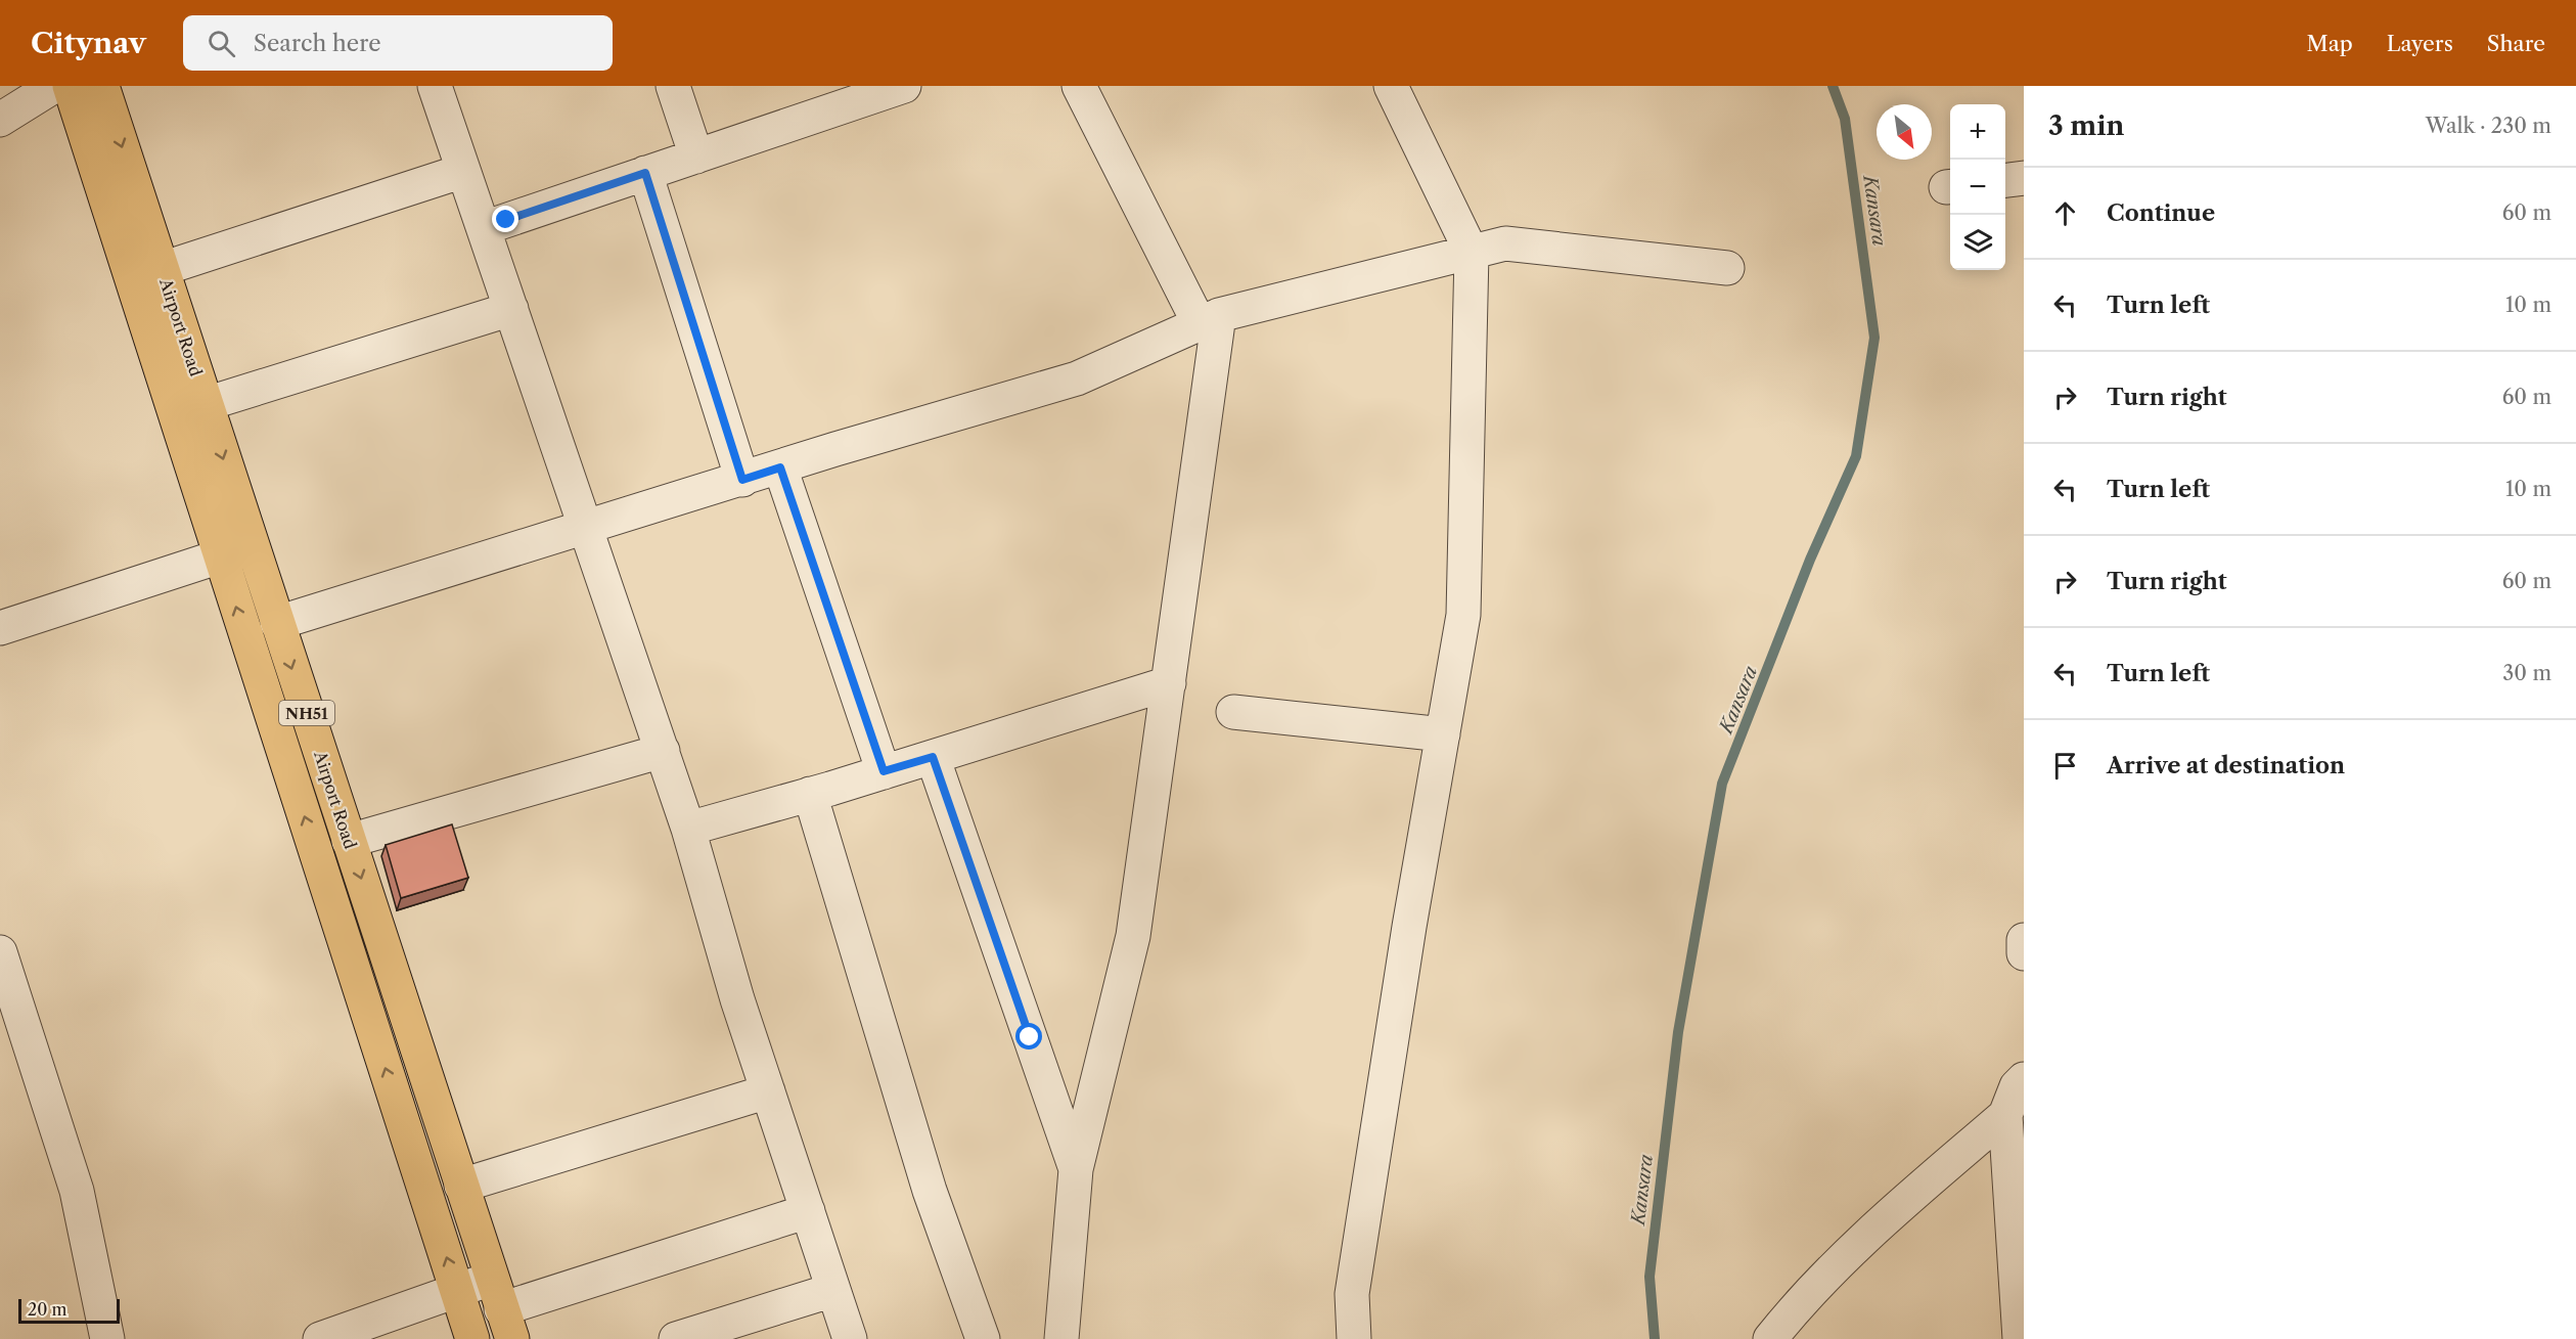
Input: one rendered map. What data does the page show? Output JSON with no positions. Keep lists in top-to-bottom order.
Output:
{
  "streets": {
    "highway": ["Airport Road", "NH51"]
  },
  "water": ["Kansara"],
  "scale_bar": "20 m",
  "north": "bottom right",
  "page": {
    "header": "Citynav",
    "search": "Search here",
    "nav": ["Map", "Layers", "Share"],
    "heading": ["3 min", "Walk · 230 m"],
    "map_buttons": ["+", "−"],
    "list": [
      ["Continue", "60 m"],
      ["Turn left", "10 m"],
      ["Turn right", "60 m"],
      ["Turn left", "10 m"],
      ["Turn right", "60 m"],
      ["Turn left", "30 m"],
      "Arrive at destination"
    ],
    "scale": "20 m"
  }
}
